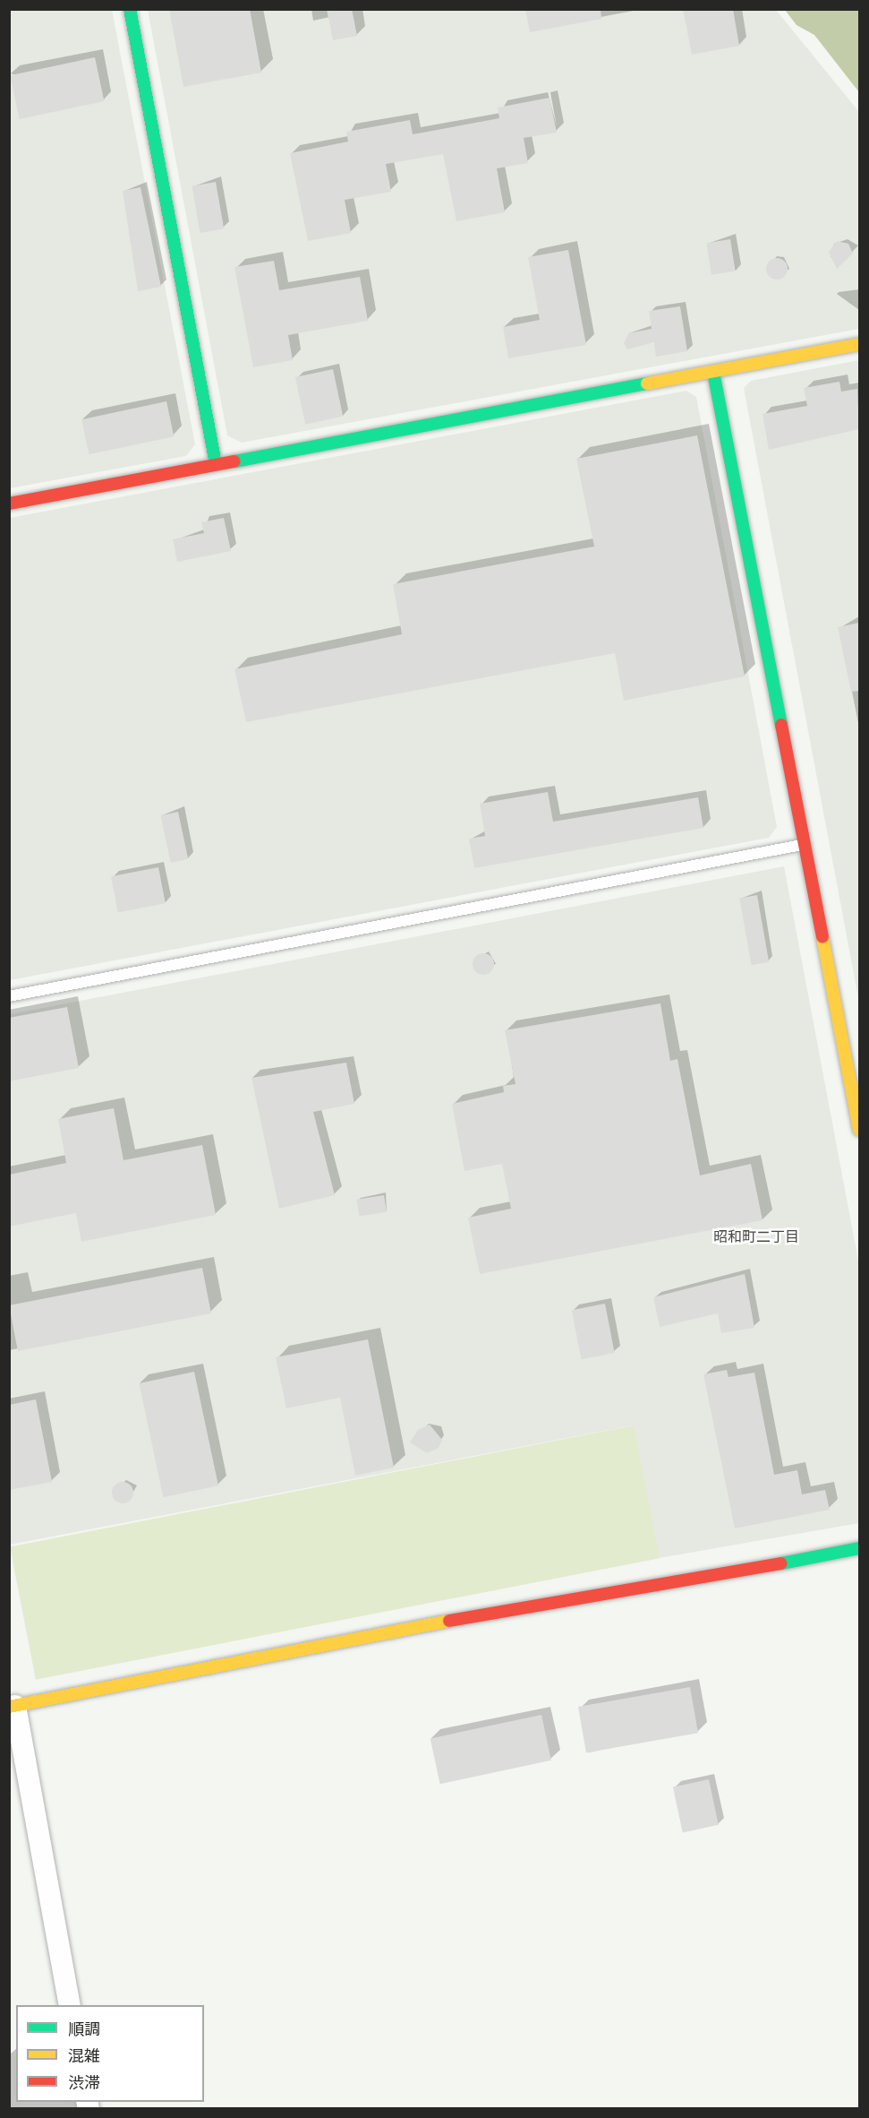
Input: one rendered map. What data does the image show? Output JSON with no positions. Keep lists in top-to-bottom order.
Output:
{
  "districts": ["昭和町二丁目"],
  "legend": ["順調", "混雑", "渋滞"]
}
